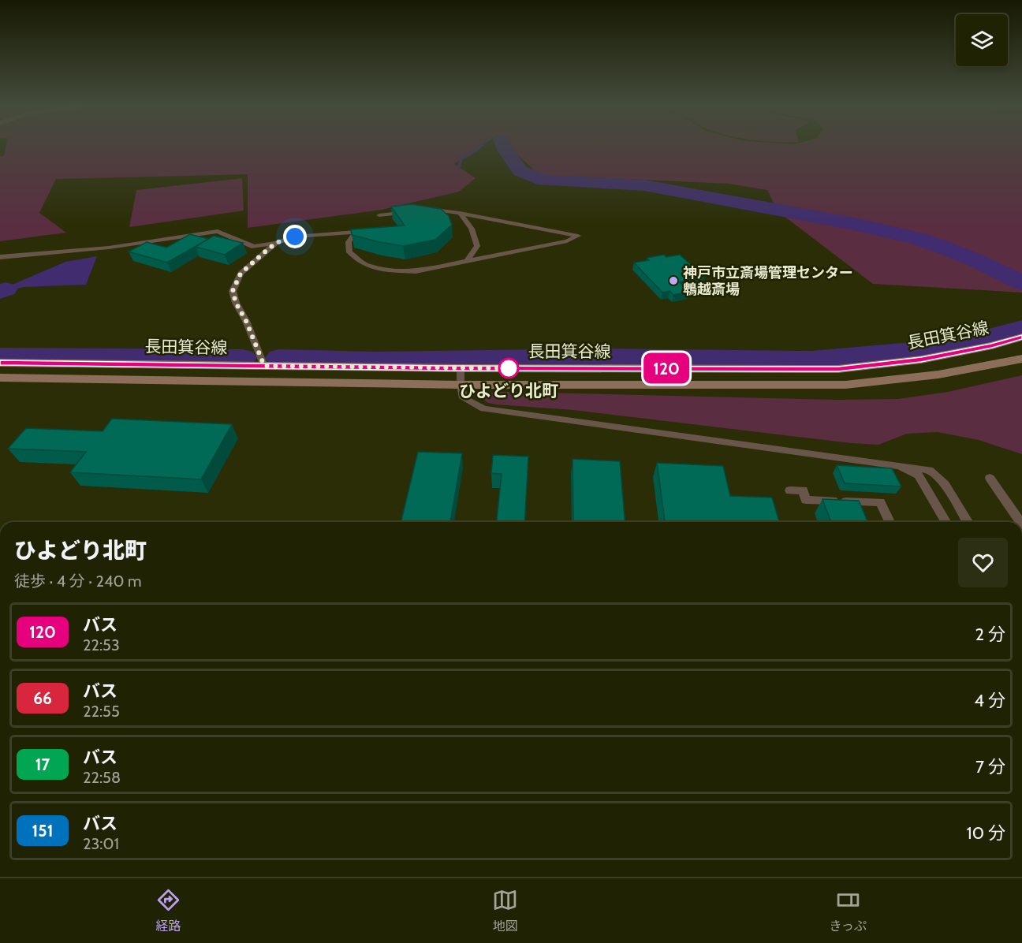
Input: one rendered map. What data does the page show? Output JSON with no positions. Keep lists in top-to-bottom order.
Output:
{
  "streets": {
    "street": ["長田箕谷線"]
  },
  "places": ["神戸市立斎場管理センター 鵯越斎場", "ひよどり北町"],
  "lines": ["bus line 120"],
  "page": {
    "on_map": "120",
    "heading": ["ひよどり北町", "徒歩 · 4 分 · 240 m"],
    "list": [
      {
        "mark": "120",
        "name": "バス",
        "note": "22:53",
        "value": "2 分"
      },
      {
        "mark": "66",
        "name": "バス",
        "note": "22:55",
        "value": "4 分"
      },
      {
        "mark": "17",
        "name": "バス",
        "note": "22:58",
        "value": "7 分"
      },
      {
        "mark": "151",
        "name": "バス",
        "note": "23:01",
        "value": "10 分"
      }
    ],
    "tabs": ["経路", "地図", "きっぷ"]
  }
}
